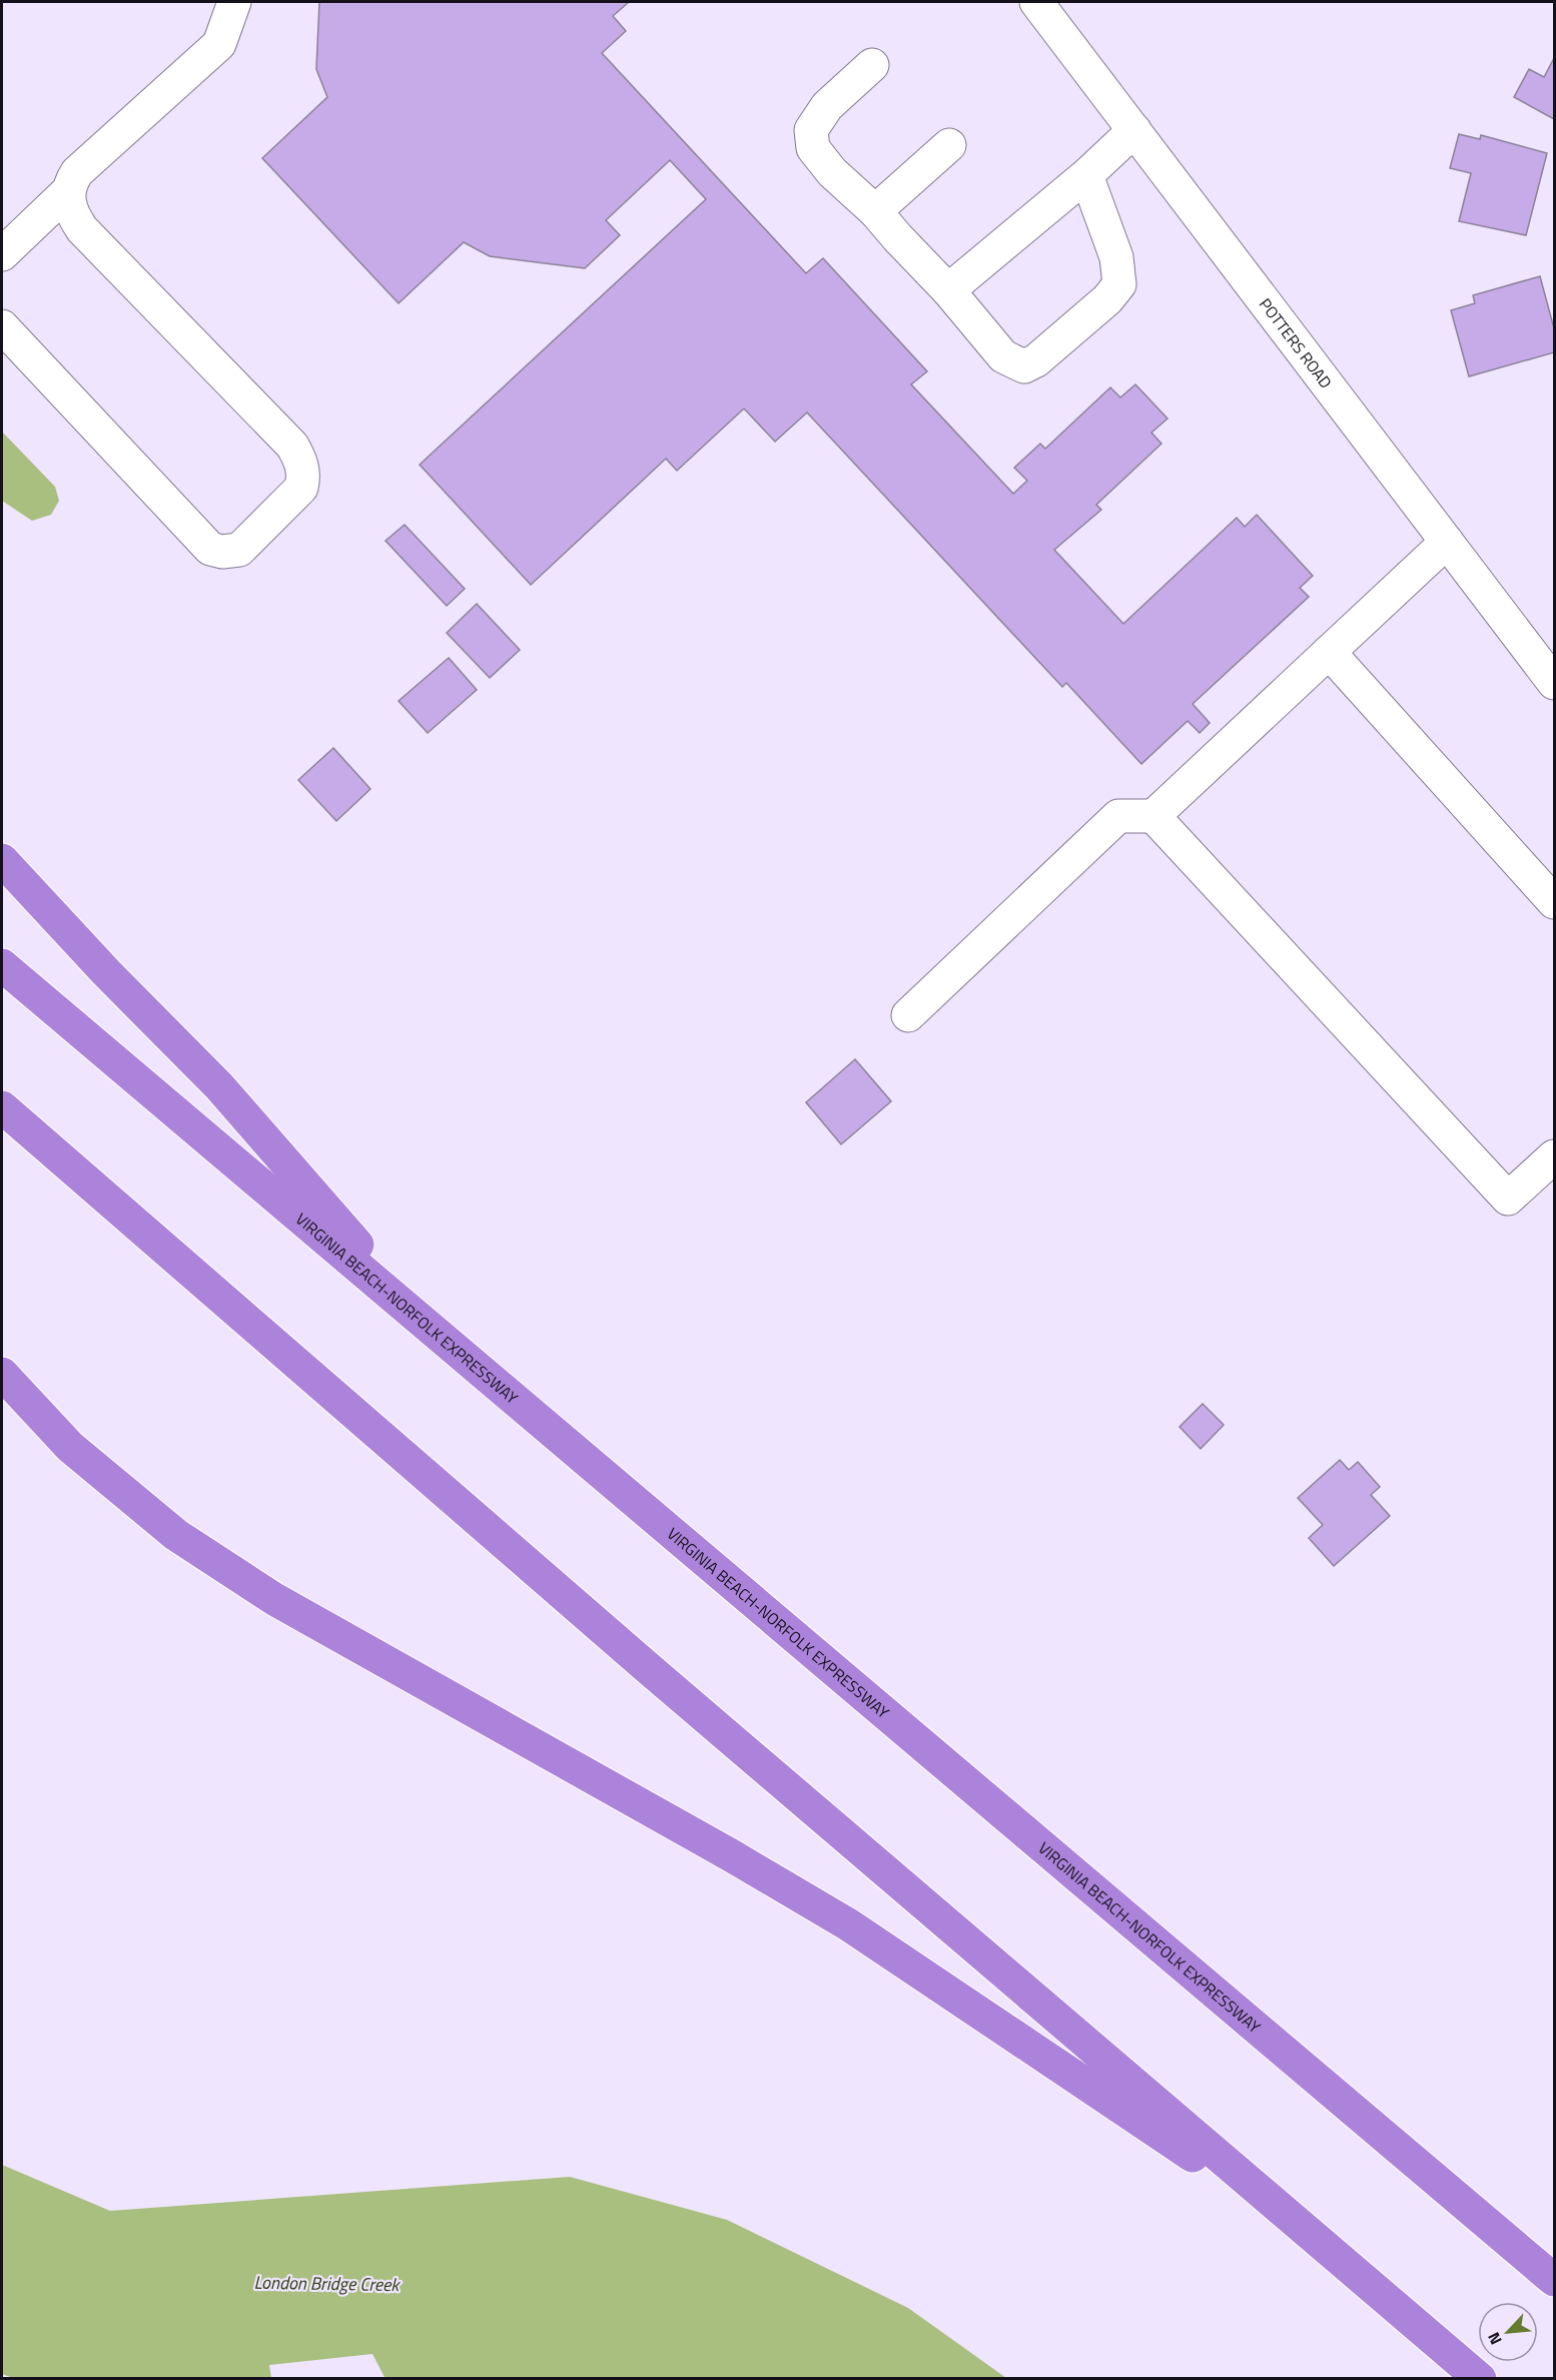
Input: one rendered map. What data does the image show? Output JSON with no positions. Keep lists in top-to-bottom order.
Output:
{
  "streets": {
    "highway": ["VIRGINIA BEACH-NORFOLK EXPRESSWAY"],
    "street": ["POTTERS ROAD"]
  },
  "water": ["London Bridge Creek"],
  "north": "bottom left"
}
